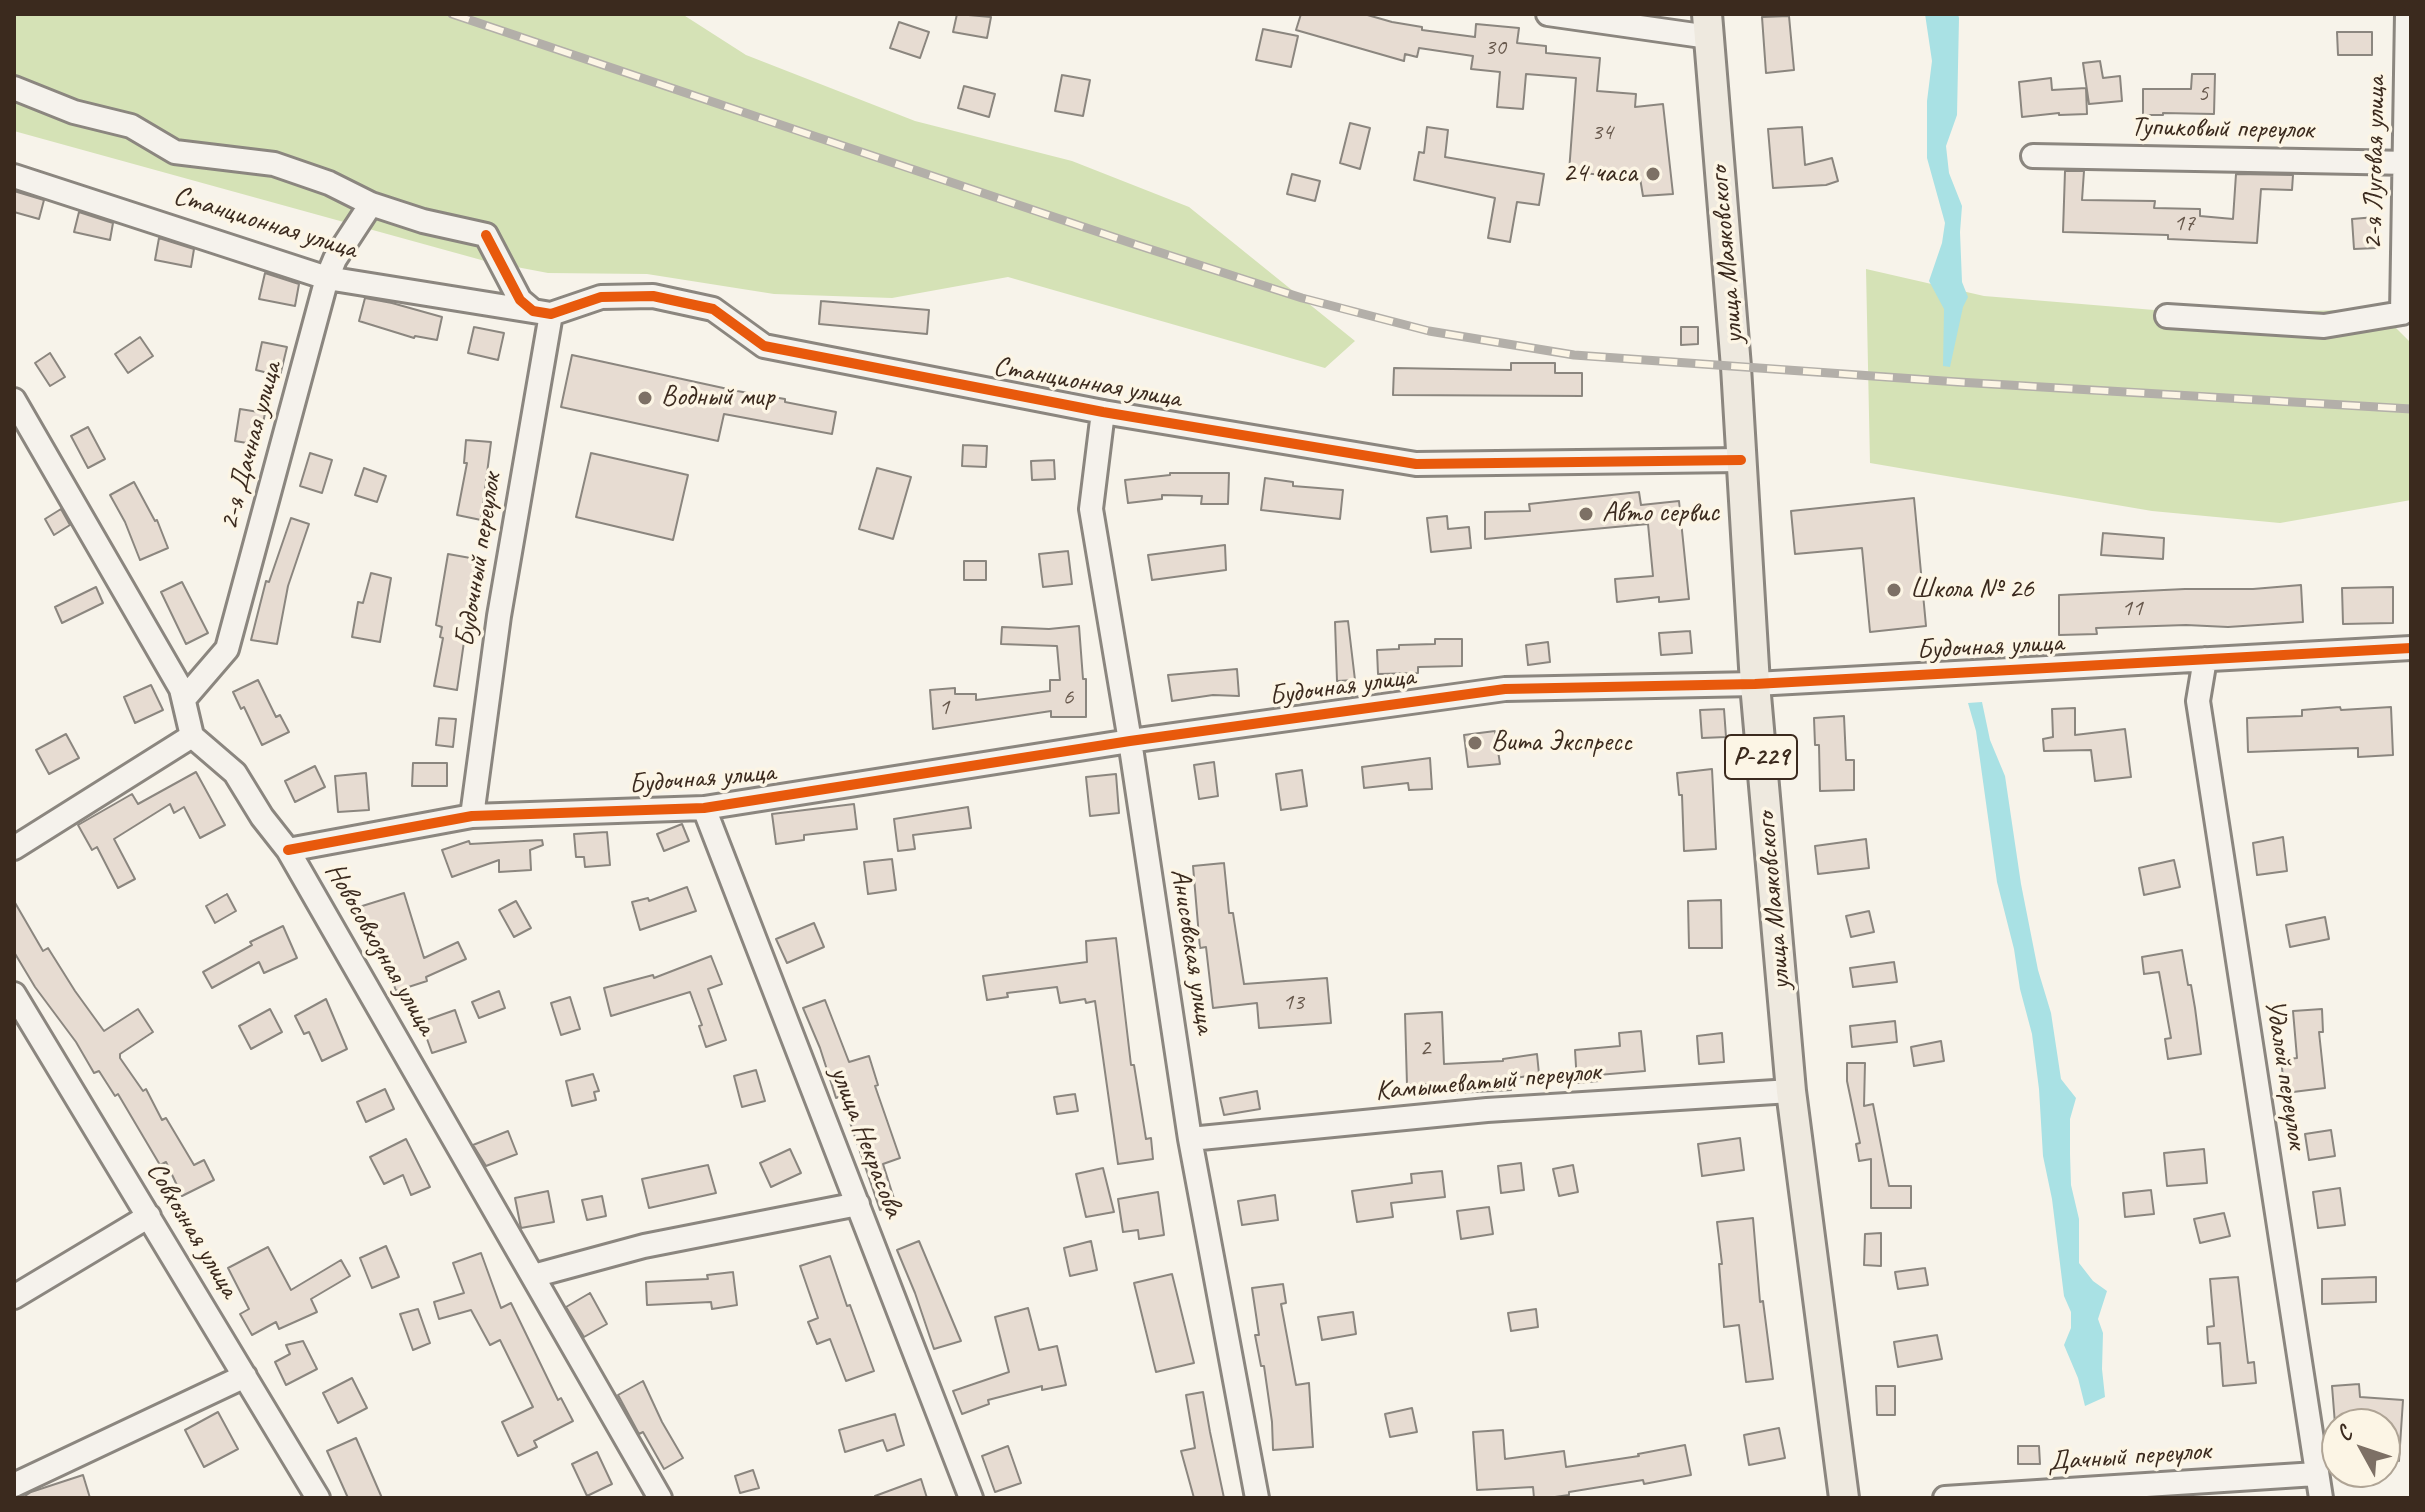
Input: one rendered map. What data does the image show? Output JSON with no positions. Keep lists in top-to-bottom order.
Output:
{
  "streets": {
    "main road": ["улица Маяковского", "Р-229"],
    "street": [
      "Тупиковый переулок",
      "2-я Луговая улица",
      "Станционная улица",
      "2-я Дачная улица",
      "Будочный переулок",
      "Будочная улица",
      "Новосовхозная улица",
      "Анисовская улица",
      "Удалой переулок",
      "Камышеватый переулок",
      "улица Некрасова",
      "Совхозная улица",
      "Дачный переулок"
    ]
  },
  "crossings": [
    ["Тупиковый переулок", "2-я Луговая улица"],
    ["Станционная улица", "улица Маяковского"],
    ["Станционная улица", "2-я Дачная улица"],
    ["Станционная улица", "Будочный переулок"],
    ["Станционная улица", "Анисовская улица"],
    ["улица Маяковского", "Будочная улица"],
    ["улица Маяковского", "Камышеватый переулок"],
    ["Будочный переулок", "Будочная улица"],
    ["Будочная улица", "Новосовхозная улица"],
    ["Будочная улица", "Анисовская улица"],
    ["Будочная улица", "Удалой переулок"],
    ["Будочная улица", "улица Некрасова"],
    ["Анисовская улица", "Камышеватый переулок"],
    ["Удалой переулок", "Дачный переулок"]
  ],
  "places": [
    "24 часа",
    "Водный мир",
    "Авто сервис",
    "Школа № 26",
    "Вита Экспресс"
  ],
  "house_numbers": [
    "30",
    "5",
    "34",
    "17",
    "11",
    "6",
    "1",
    "13",
    "2"
  ],
  "north": "top left"
}
